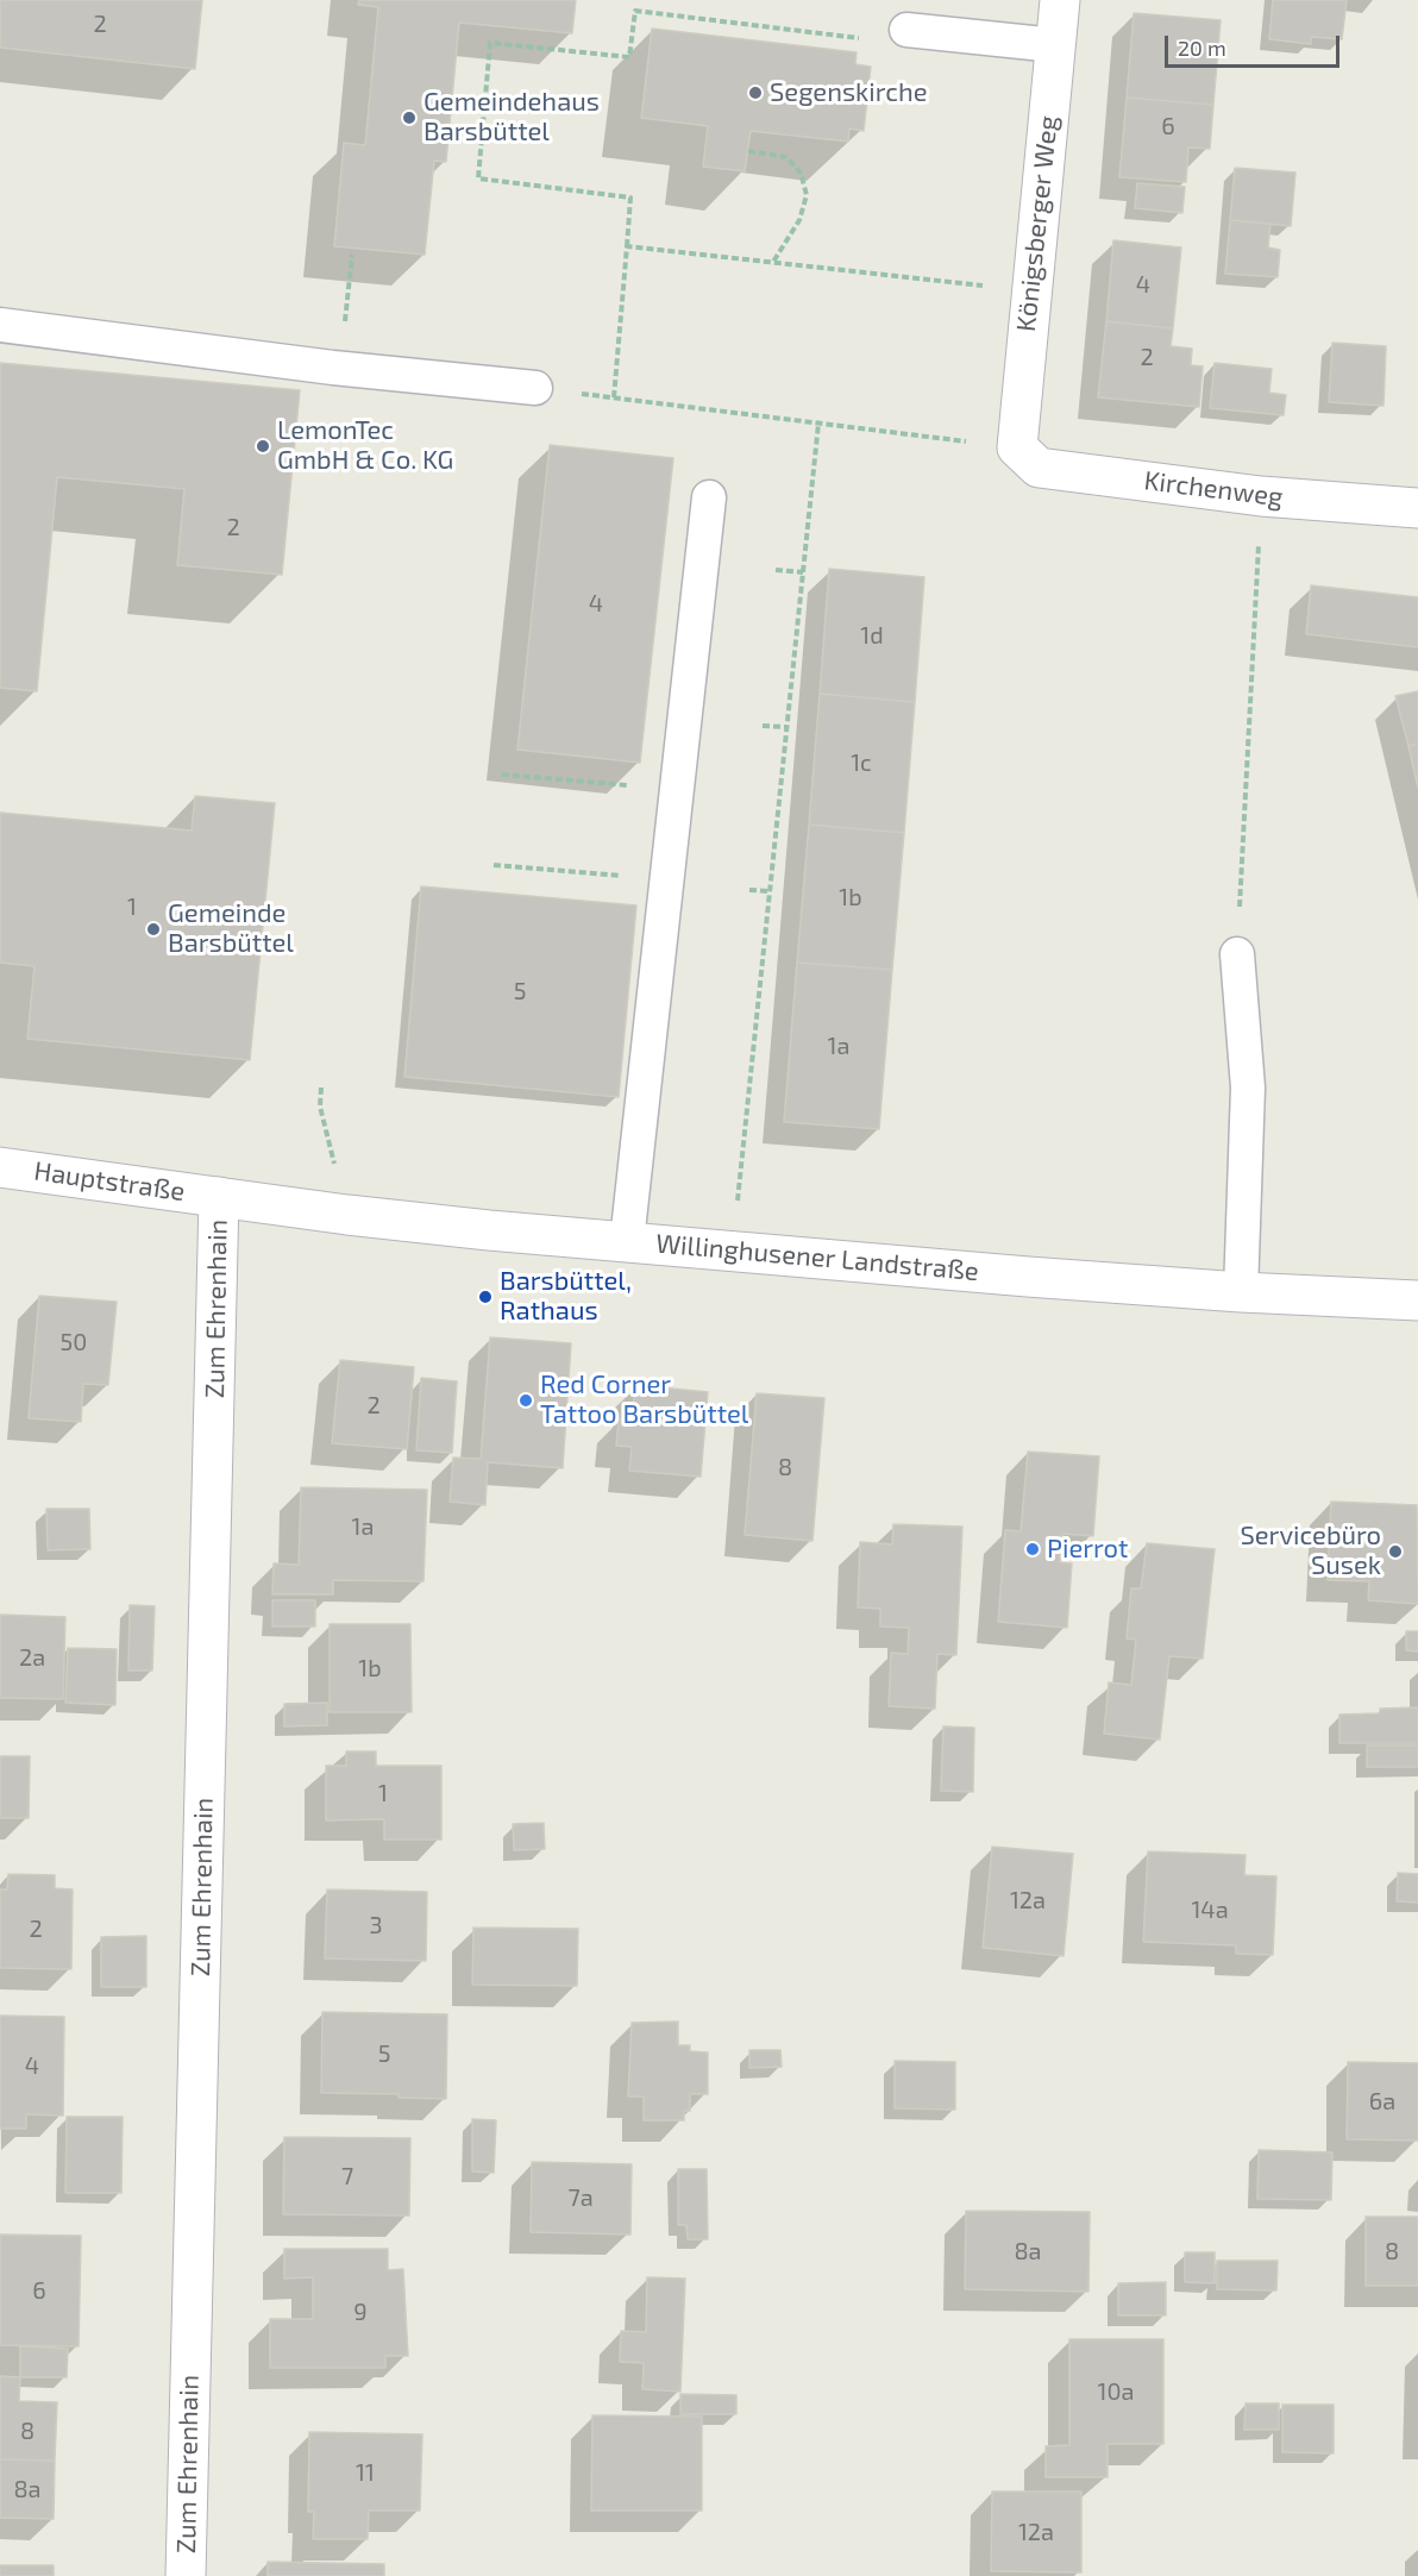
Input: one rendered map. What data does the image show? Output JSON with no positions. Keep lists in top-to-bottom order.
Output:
{
  "streets": {
    "street": [
      "Königsberger Weg",
      "Kirchenweg",
      "Hauptstraße",
      "Willinghusener Landstraße",
      "Zum Ehrenhain"
    ]
  },
  "crossings": [
    ["Königsberger Weg", "Kirchenweg"],
    ["Hauptstraße", "Willinghusener Landstraße"],
    ["Hauptstraße", "Zum Ehrenhain"],
    ["Willinghusener Landstraße", "Zum Ehrenhain"]
  ],
  "places": [
    "Segenskirche",
    "Gemeindehaus Barsbüttel",
    "LemonTec GmbH & Co. KG",
    "Gemeinde Barsbüttel",
    "Barsbüttel, Rathaus",
    "Red Corner Tattoo Barsbüttel",
    "Pierrot",
    "Servicebüro Susek"
  ],
  "house_numbers": [
    "2",
    "6",
    "4",
    "2",
    "2",
    "4",
    "1d",
    "1c",
    "1b",
    "1",
    "5",
    "1a",
    "50",
    "2",
    "8",
    "1a",
    "2a",
    "1b",
    "1",
    "12a",
    "14a",
    "3",
    "2",
    "5",
    "4",
    "6a",
    "7",
    "7a",
    "8a",
    "8",
    "6",
    "9",
    "10a",
    "8",
    "11",
    "8a",
    "12a"
  ],
  "scale_bar": "20 m"
}
